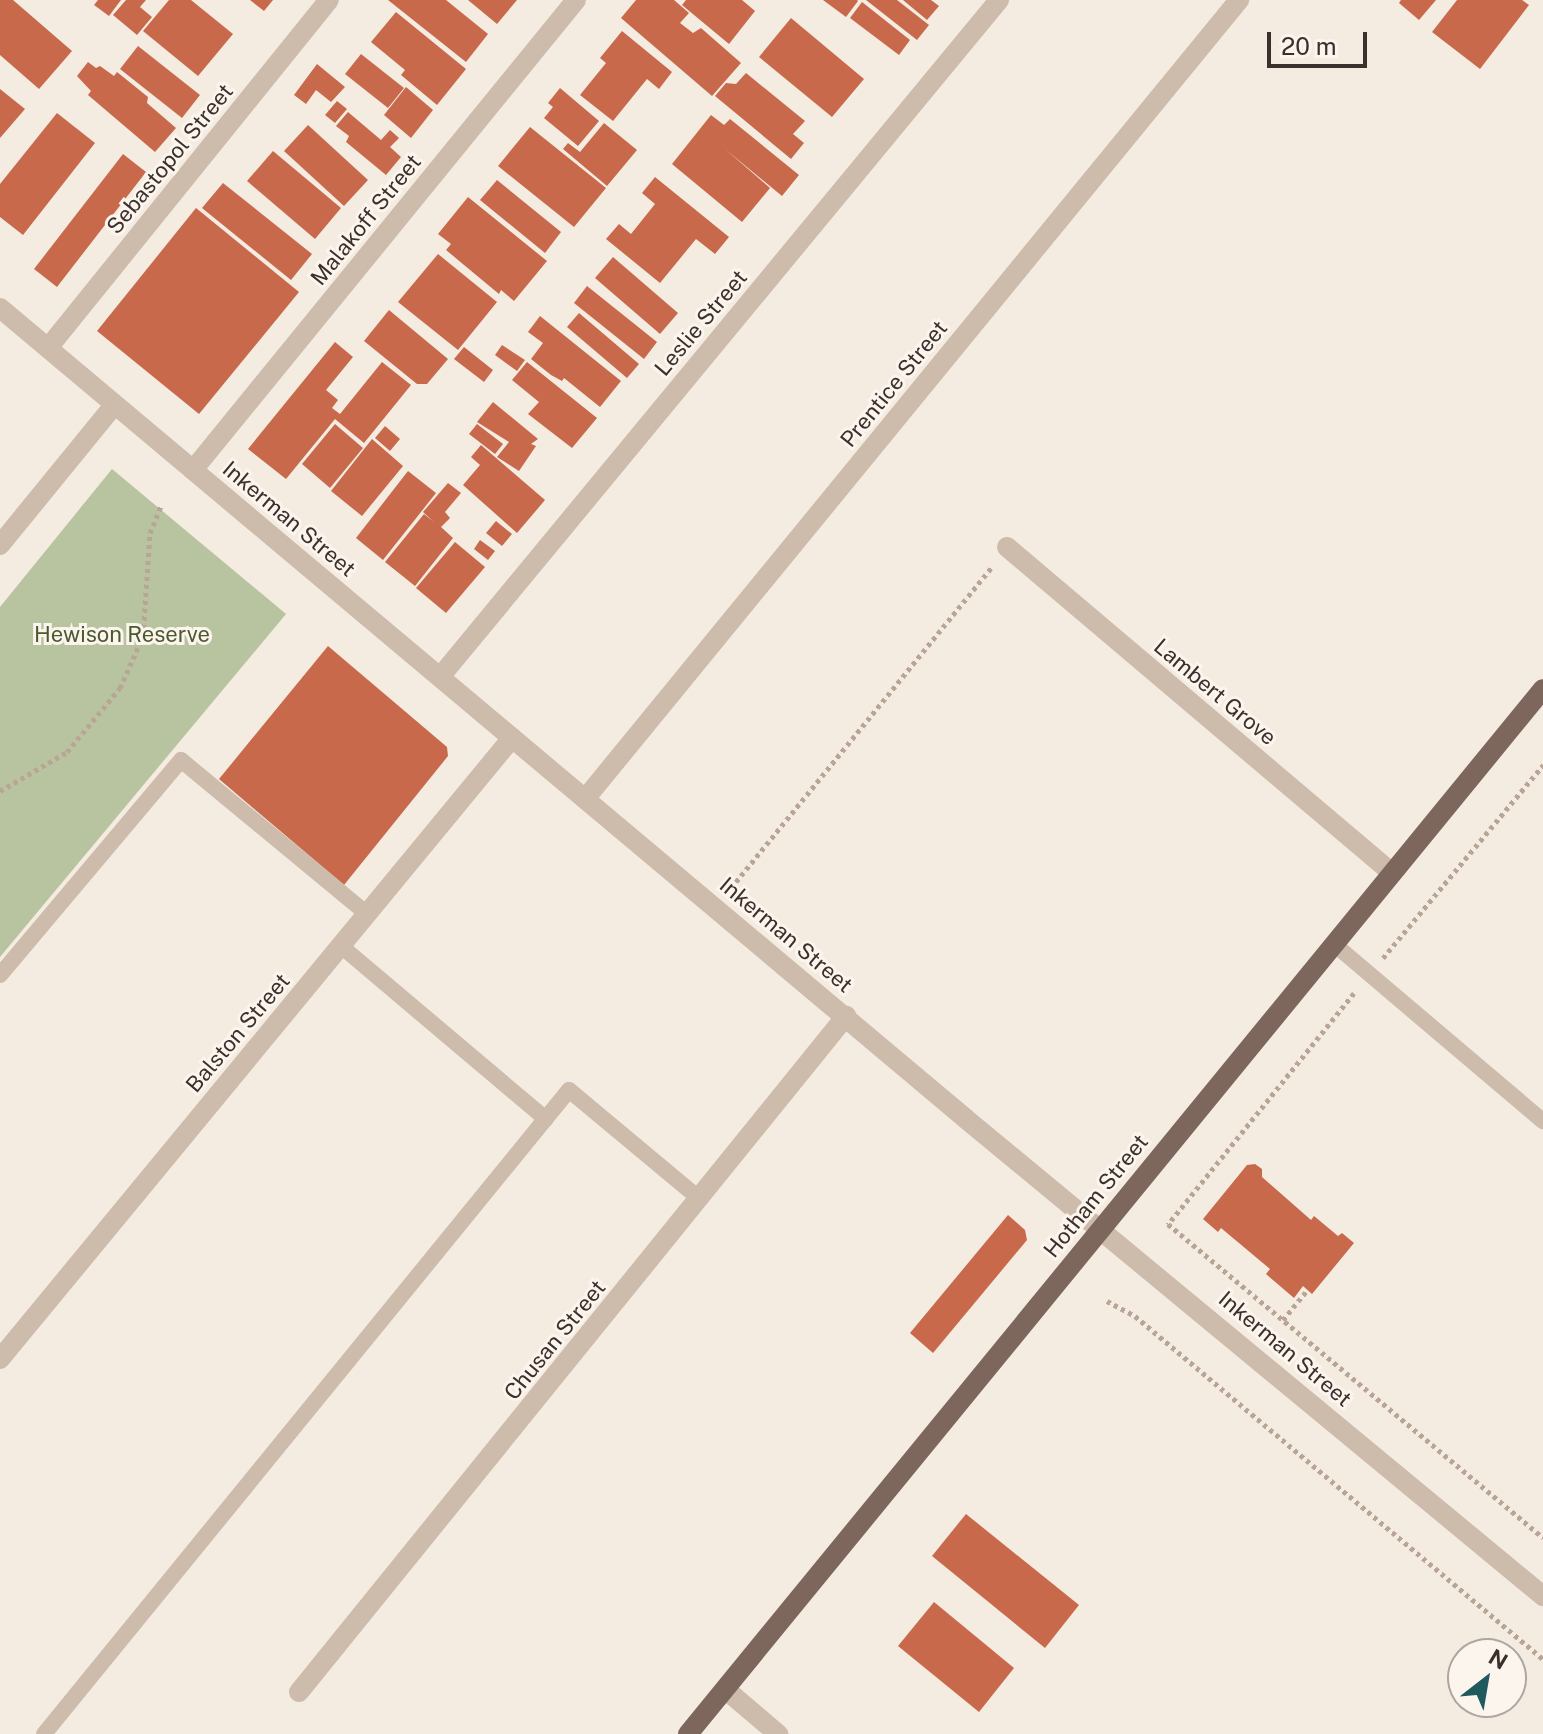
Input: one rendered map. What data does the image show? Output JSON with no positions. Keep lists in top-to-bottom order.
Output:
{
  "streets": {
    "main road": ["Hotham Street"],
    "street": [
      "Sebastopol Street",
      "Malakoff Street",
      "Leslie Street",
      "Prentice Street",
      "Inkerman Street",
      "Lambert Grove",
      "Balston Street",
      "Chusan Street"
    ]
  },
  "crossings": [
    ["Sebastopol Street", "Inkerman Street"],
    ["Malakoff Street", "Inkerman Street"],
    ["Leslie Street", "Inkerman Street"],
    ["Prentice Street", "Inkerman Street"],
    ["Inkerman Street", "Balston Street"],
    ["Inkerman Street", "Hotham Street"],
    ["Inkerman Street", "Chusan Street"],
    ["Lambert Grove", "Hotham Street"]
  ],
  "parks": ["Hewison Reserve"],
  "scale_bar": "20 m",
  "north": "top right"
}
